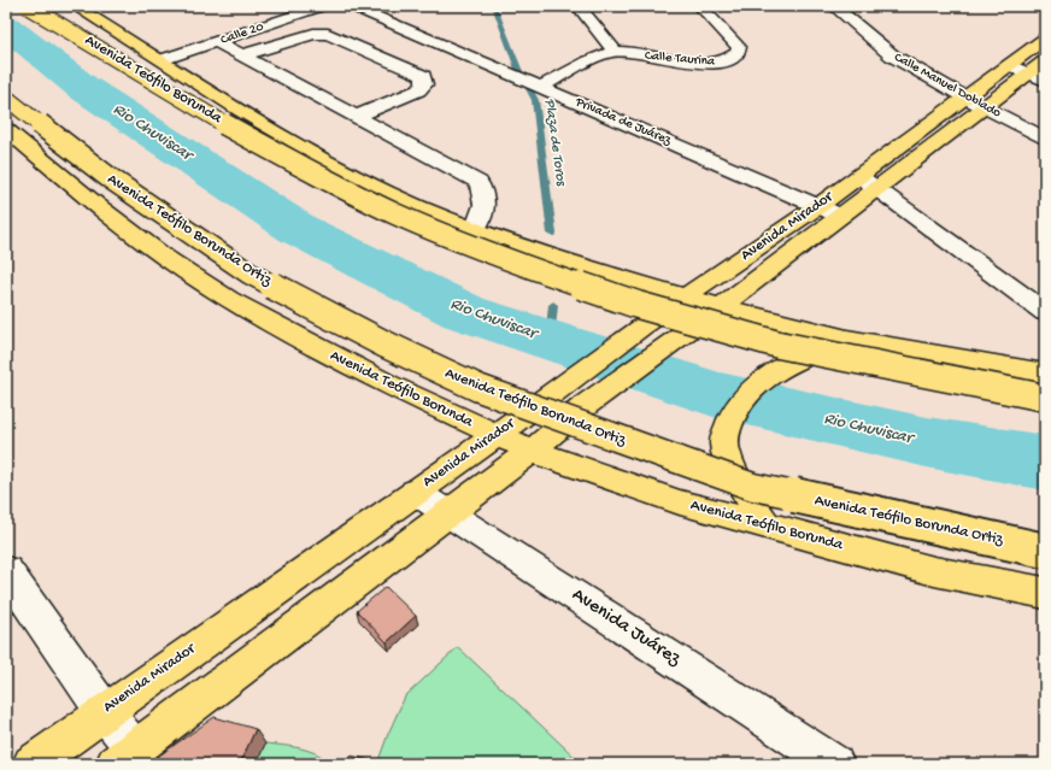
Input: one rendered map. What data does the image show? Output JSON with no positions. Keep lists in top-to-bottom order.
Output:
{
  "streets": {
    "main road": ["Avenida Teófilo Borunda", "Avenida Mirador", "Avenida Teófilo Borunda Ortiz"],
    "street": [
      "Calle 20",
      "Calle Taurina",
      "Calle Manuel Doblado",
      "Privada de Juárez",
      "Avenida Juárez"
    ]
  },
  "crossings": [
    ["Calle 20", "Avenida Teófilo Borunda"],
    ["Avenida Teófilo Borunda", "Avenida Mirador"],
    ["Calle Manuel Doblado", "Avenida Mirador"],
    ["Privada de Juárez", "Avenida Mirador"],
    ["Avenida Mirador", "Avenida Juárez"]
  ],
  "water": ["Rio Chuviscar", "Plaza de Toros"]
}
